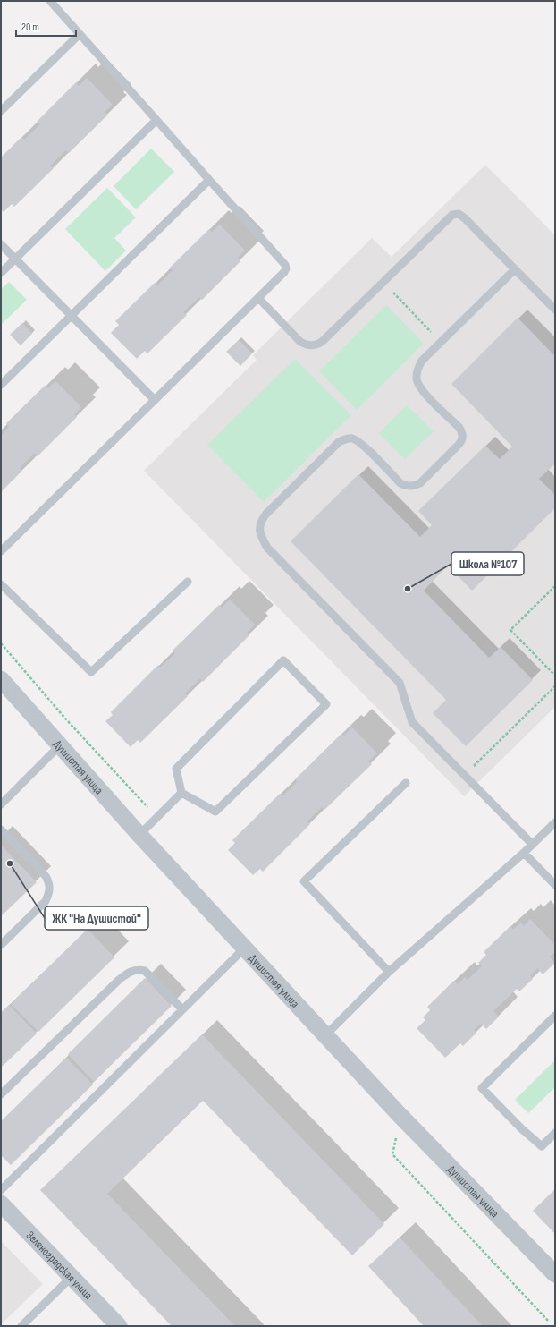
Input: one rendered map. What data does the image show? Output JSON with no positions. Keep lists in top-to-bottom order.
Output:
{
  "streets": {
    "street": ["Душистая улица", "Зеленоградская улица"]
  },
  "places": ["Школа №107", "ЖК \"На Душистой\""],
  "scale_bar": "20 m"
}
